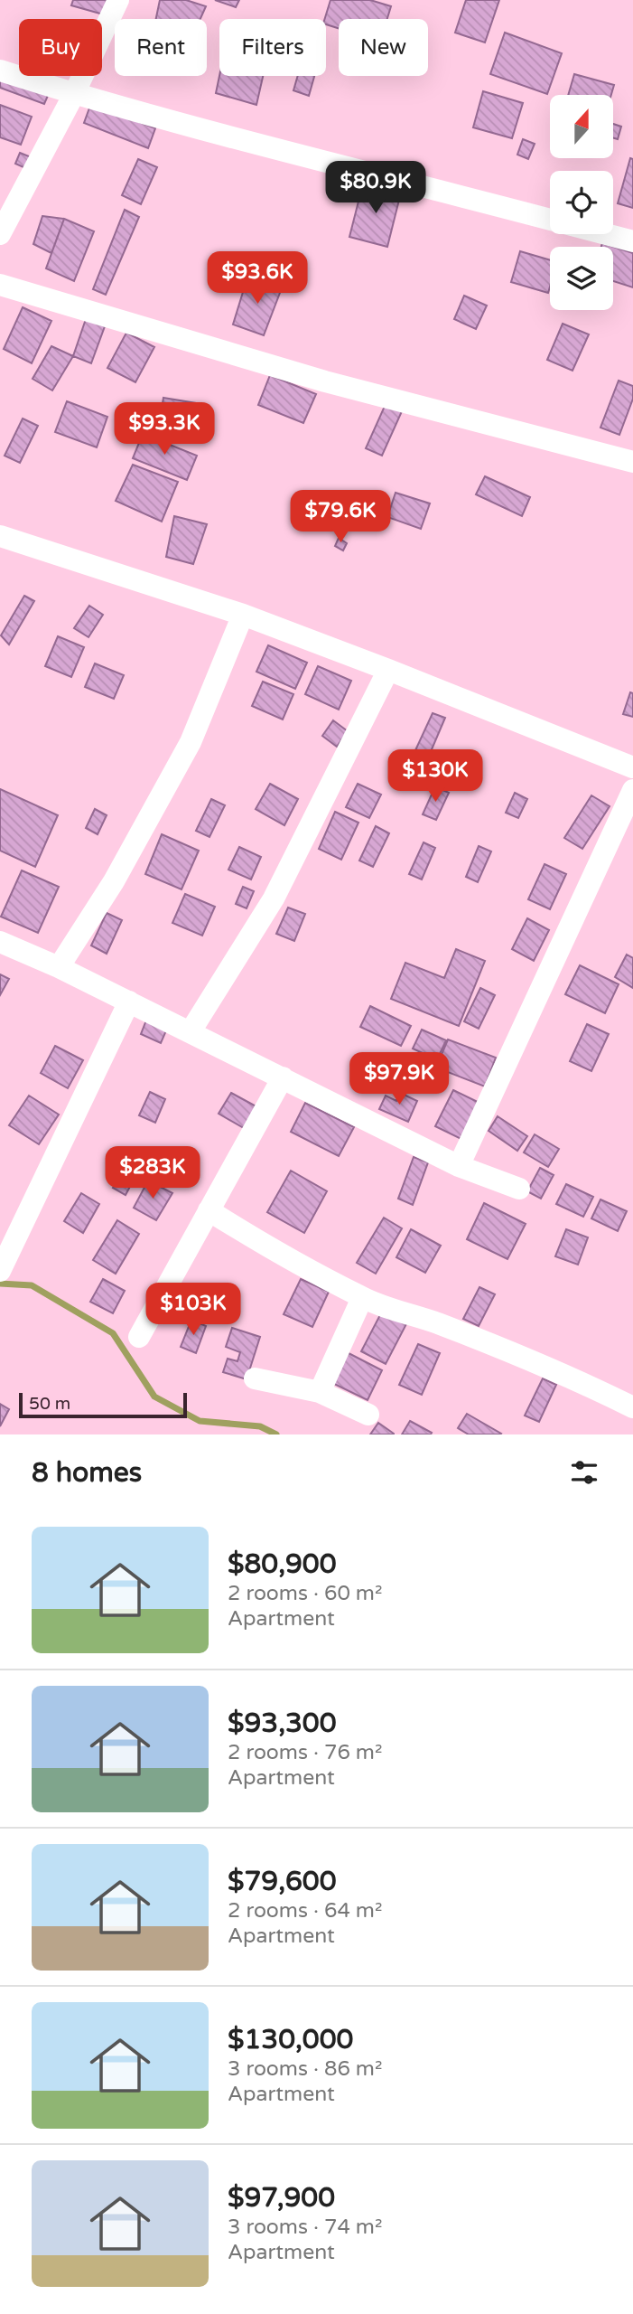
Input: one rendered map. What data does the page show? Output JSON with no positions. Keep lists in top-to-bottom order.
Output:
{
  "scale_bar": "50 m",
  "north": "top",
  "page": {
    "chip": [
      "Buy",
      "Rent",
      "Filters",
      "New"
    ],
    "price": [
      "$80.9K",
      "$93.6K",
      "$93.3K",
      "$79.6K",
      "$130K",
      "$97.9K",
      "$283K",
      "$103K"
    ],
    "scale": "50 m",
    "heading": "8 homes",
    "list": [
      {
        "name": "$80,900",
        "note": "2 rooms · 60 m² · Apartment"
      },
      {
        "name": "$93,300",
        "note": "2 rooms · 76 m² · Apartment"
      },
      {
        "name": "$79,600",
        "note": "2 rooms · 64 m² · Apartment"
      },
      {
        "name": "$130,000",
        "note": "3 rooms · 86 m² · Apartment"
      },
      {
        "name": "$97,900",
        "note": "3 rooms · 74 m² · Apartment"
      }
    ]
  }
}
